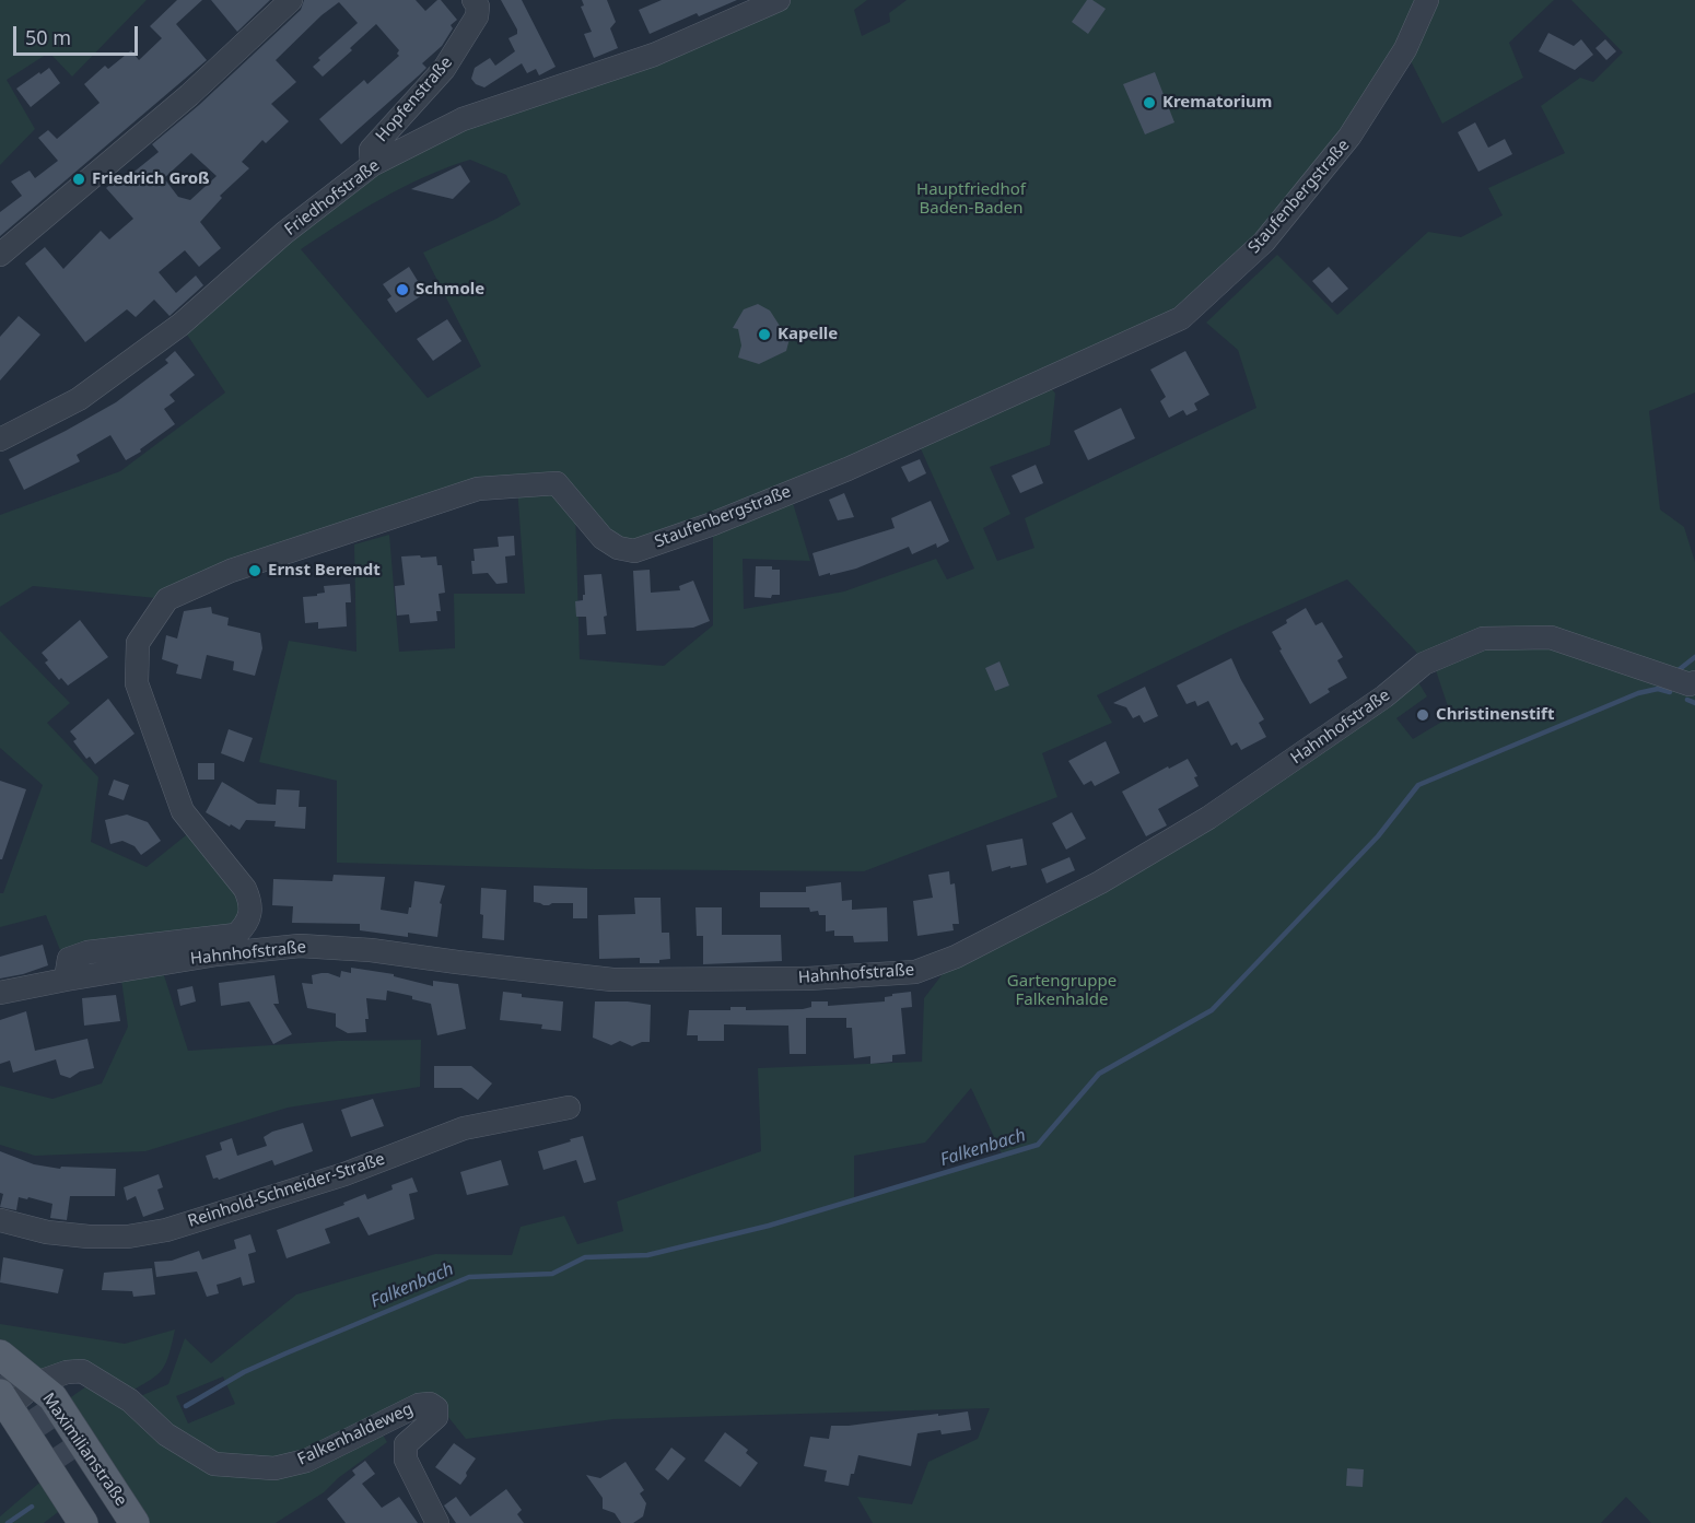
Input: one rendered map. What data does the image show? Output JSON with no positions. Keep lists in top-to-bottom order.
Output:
{
  "streets": {
    "main road": ["Maximilianstraße"],
    "street": [
      "Hopfenstraße",
      "Staufenbergstraße",
      "Friedhofstraße",
      "Hahnhofstraße",
      "Reinhold-Schneider-Straße",
      "Falkenhaldeweg"
    ]
  },
  "crossings": [
    ["Hopfenstraße", "Friedhofstraße"],
    ["Staufenbergstraße", "Hahnhofstraße"],
    ["Falkenhaldeweg", "Maximilianstraße"]
  ],
  "water": ["Falkenbach"],
  "parks": ["Hauptfriedhof Baden-Baden", "Gartengruppe Falkenhalde"],
  "places": [
    "Krematorium",
    "Friedrich Groß",
    "Schmole",
    "Kapelle",
    "Ernst Berendt",
    "Christinenstift"
  ],
  "scale_bar": "50 m"
}
